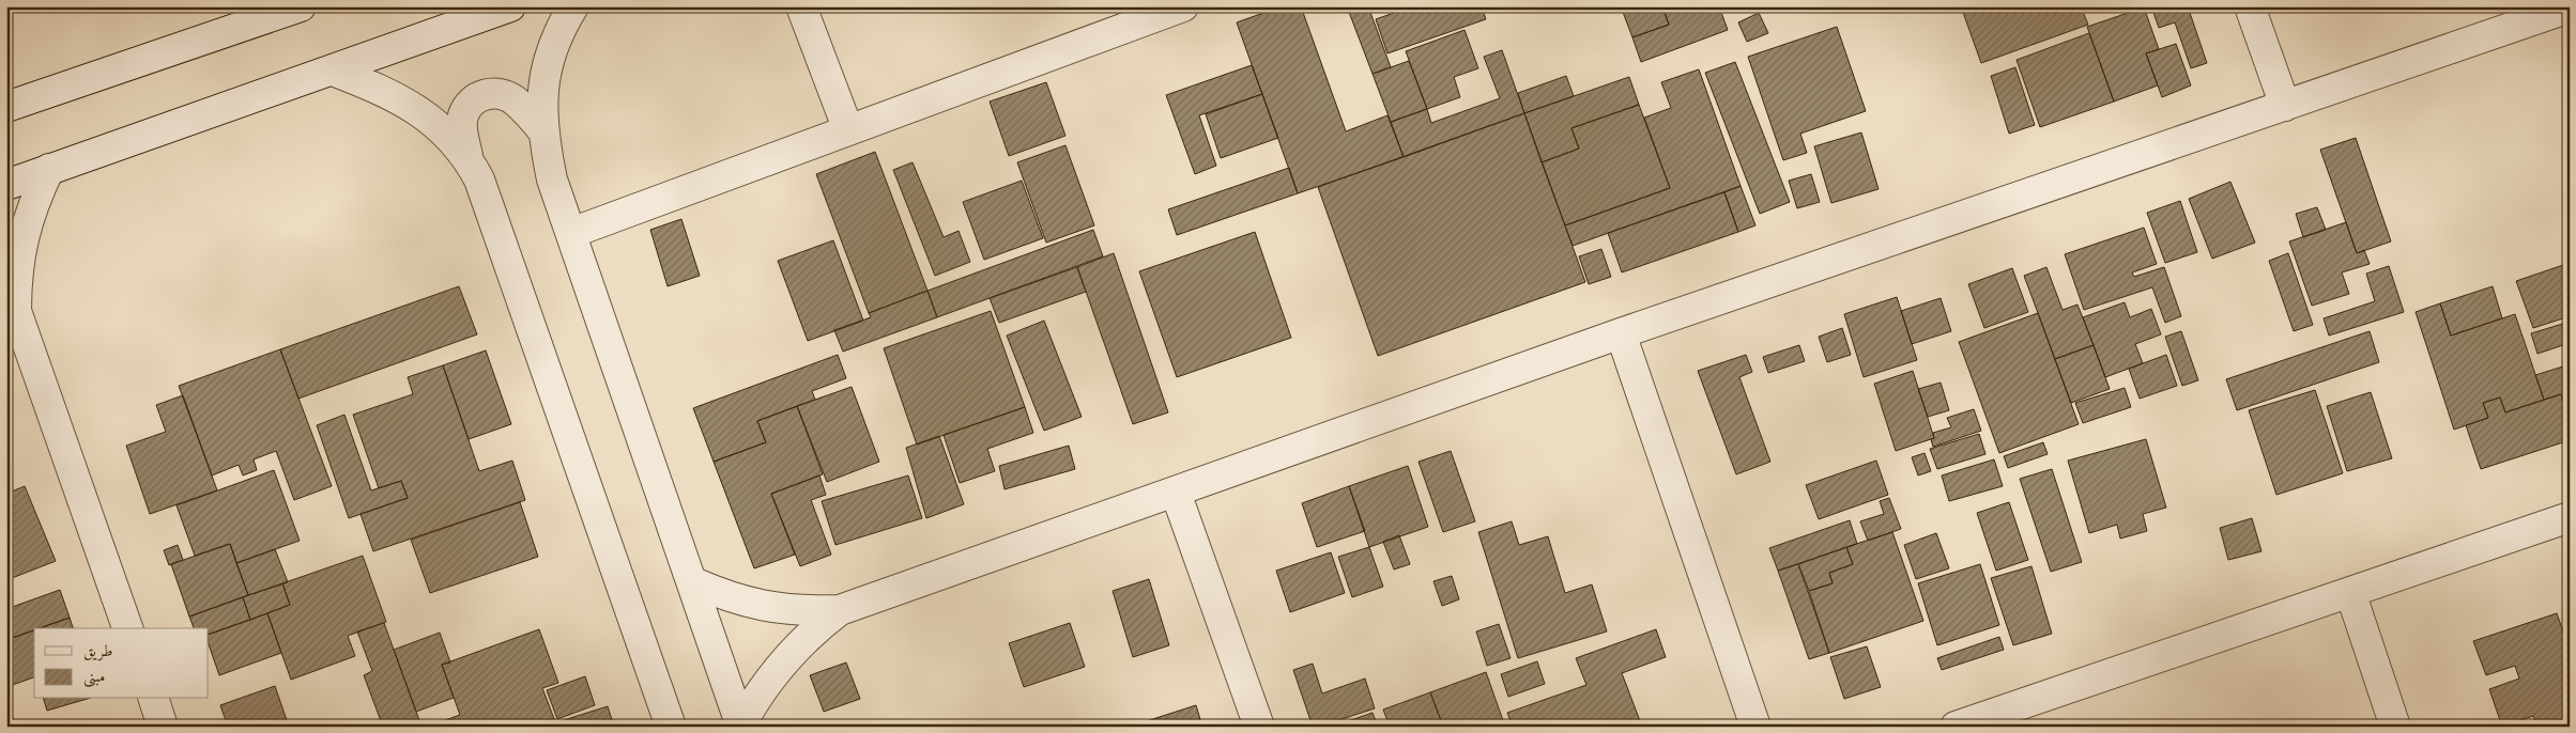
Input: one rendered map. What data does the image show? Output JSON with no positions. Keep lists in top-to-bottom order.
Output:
{
  "legend": ["طريق", "مبنى"]
}
